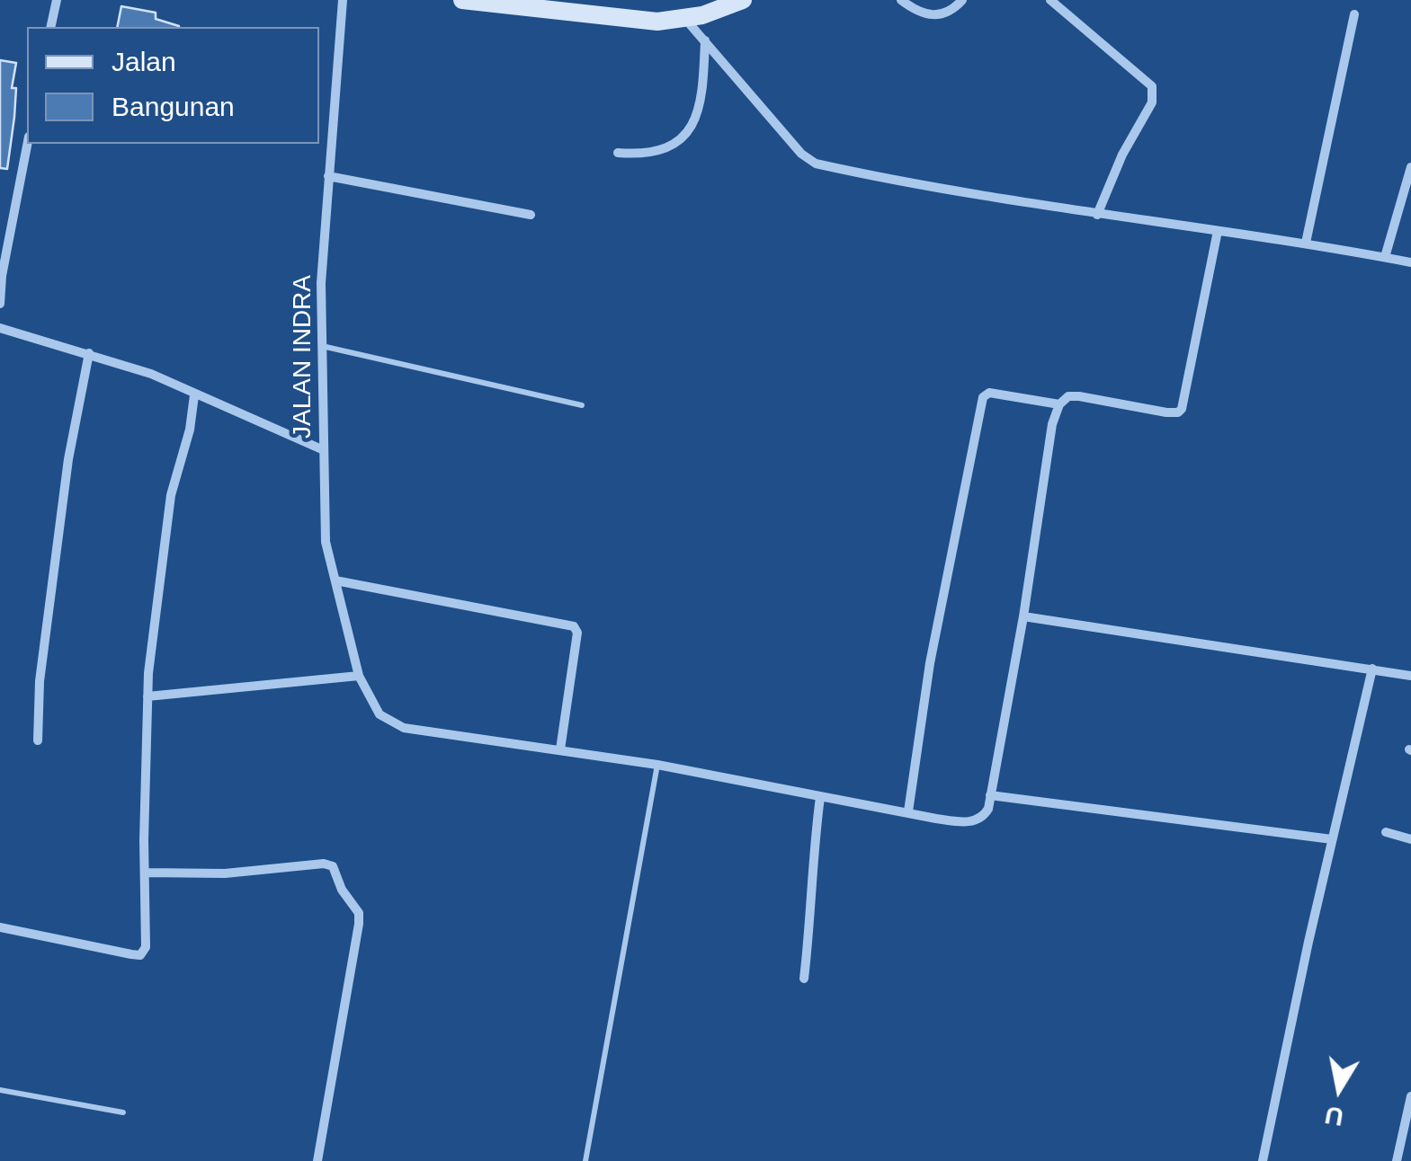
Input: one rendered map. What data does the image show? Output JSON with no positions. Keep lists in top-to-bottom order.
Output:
{
  "streets": {
    "street": ["JALAN INDRA"]
  },
  "legend": ["Jalan", "Bangunan"],
  "north": "bottom"
}
